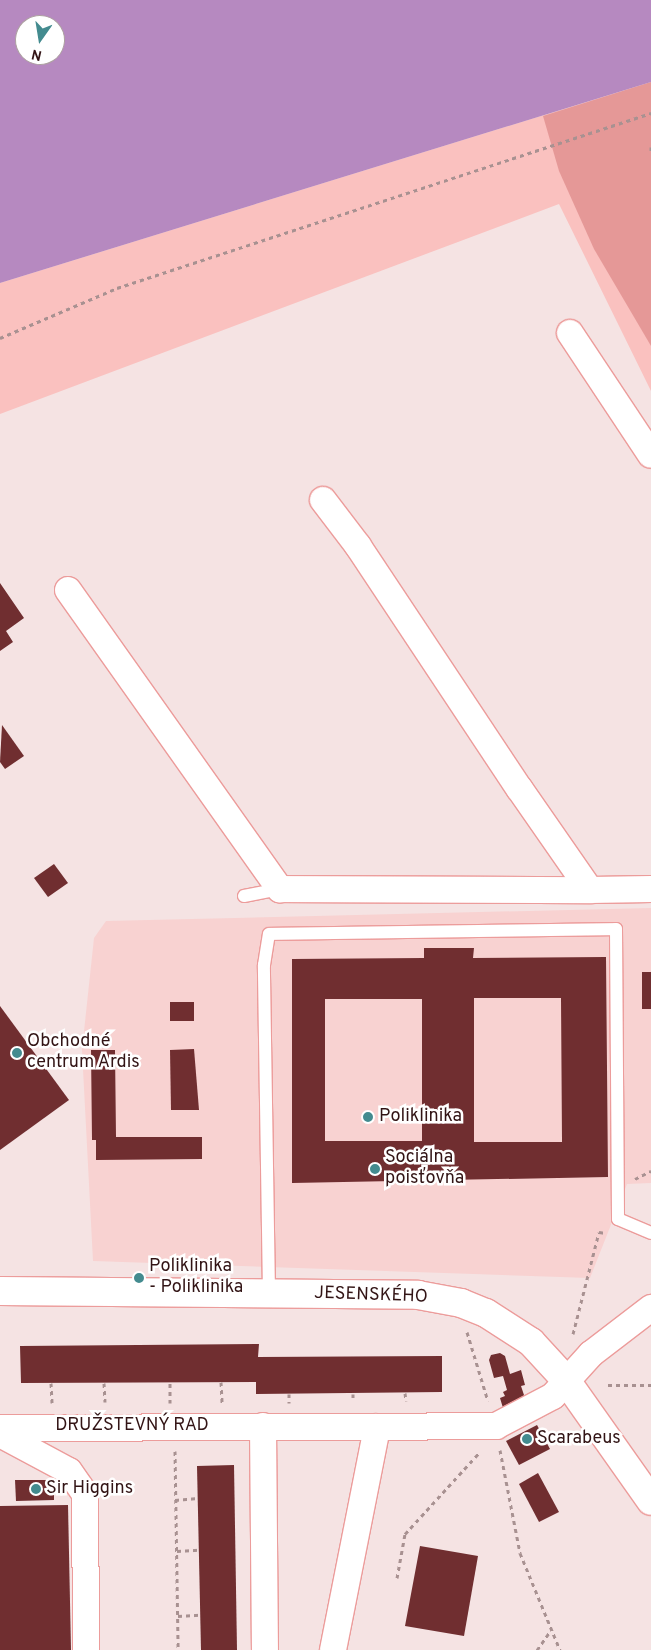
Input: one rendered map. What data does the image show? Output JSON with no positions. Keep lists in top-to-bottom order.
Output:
{
  "streets": {
    "main road": ["JESENSKÉHO"],
    "street": ["DRUŽSTEVNÝ RAD"]
  },
  "crossings": [
    ["JESENSKÉHO", "DRUŽSTEVNÝ RAD"]
  ],
  "places": [
    "Obchodné centrum Ardis",
    "Poliklinika",
    "Sociálna poisťovňa",
    "Poliklinika - Poliklinika",
    "Scarabeus",
    "Sir Higgins"
  ],
  "north": "bottom"
}
